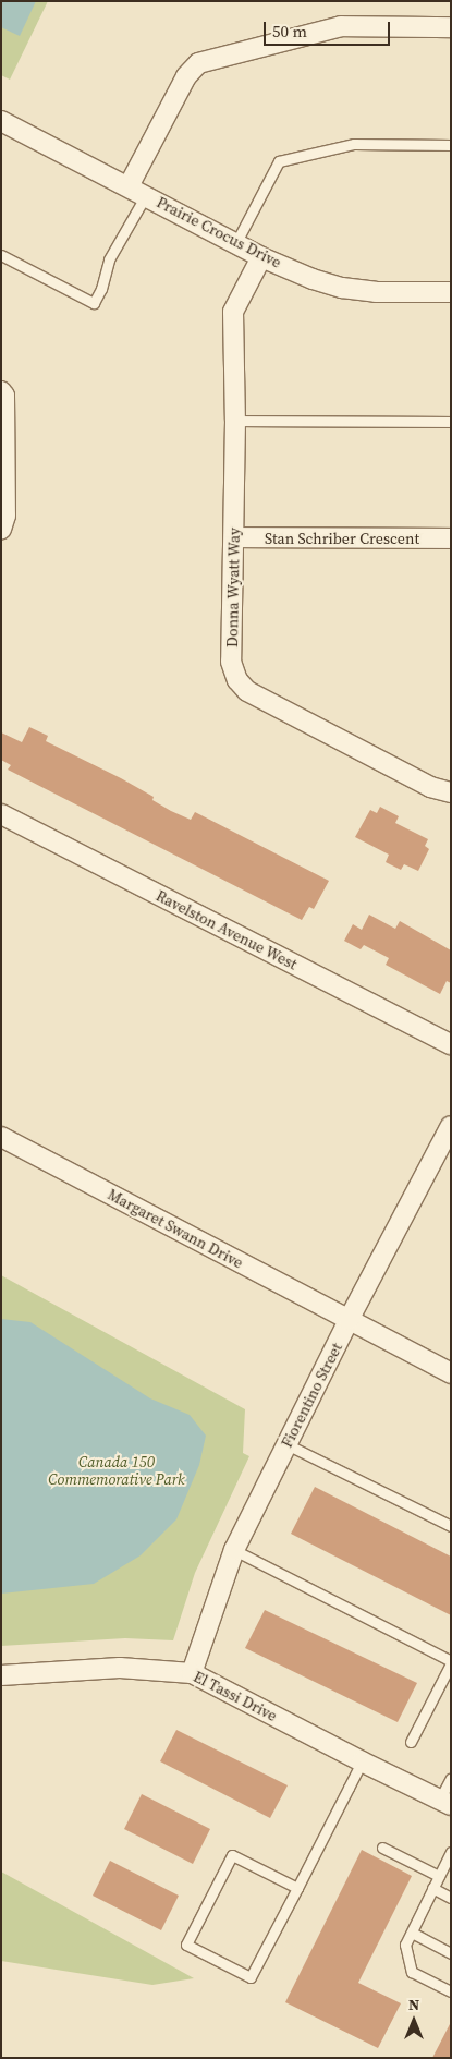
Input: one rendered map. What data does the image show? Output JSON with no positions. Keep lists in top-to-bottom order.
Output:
{
  "streets": {
    "street": [
      "Prairie Crocus Drive",
      "Stan Schriber Crescent",
      "Donna Wyatt Way",
      "Ravelston Avenue West",
      "Margaret Swann Drive",
      "Fiorentino Street",
      "El Tassi Drive"
    ]
  },
  "crossings": [
    ["Prairie Crocus Drive", "Donna Wyatt Way"],
    ["Stan Schriber Crescent", "Donna Wyatt Way"],
    ["Margaret Swann Drive", "Fiorentino Street"],
    ["Fiorentino Street", "El Tassi Drive"]
  ],
  "parks": ["Canada 150 Commemorative Park"],
  "scale_bar": "50 m",
  "north": "top"
}
